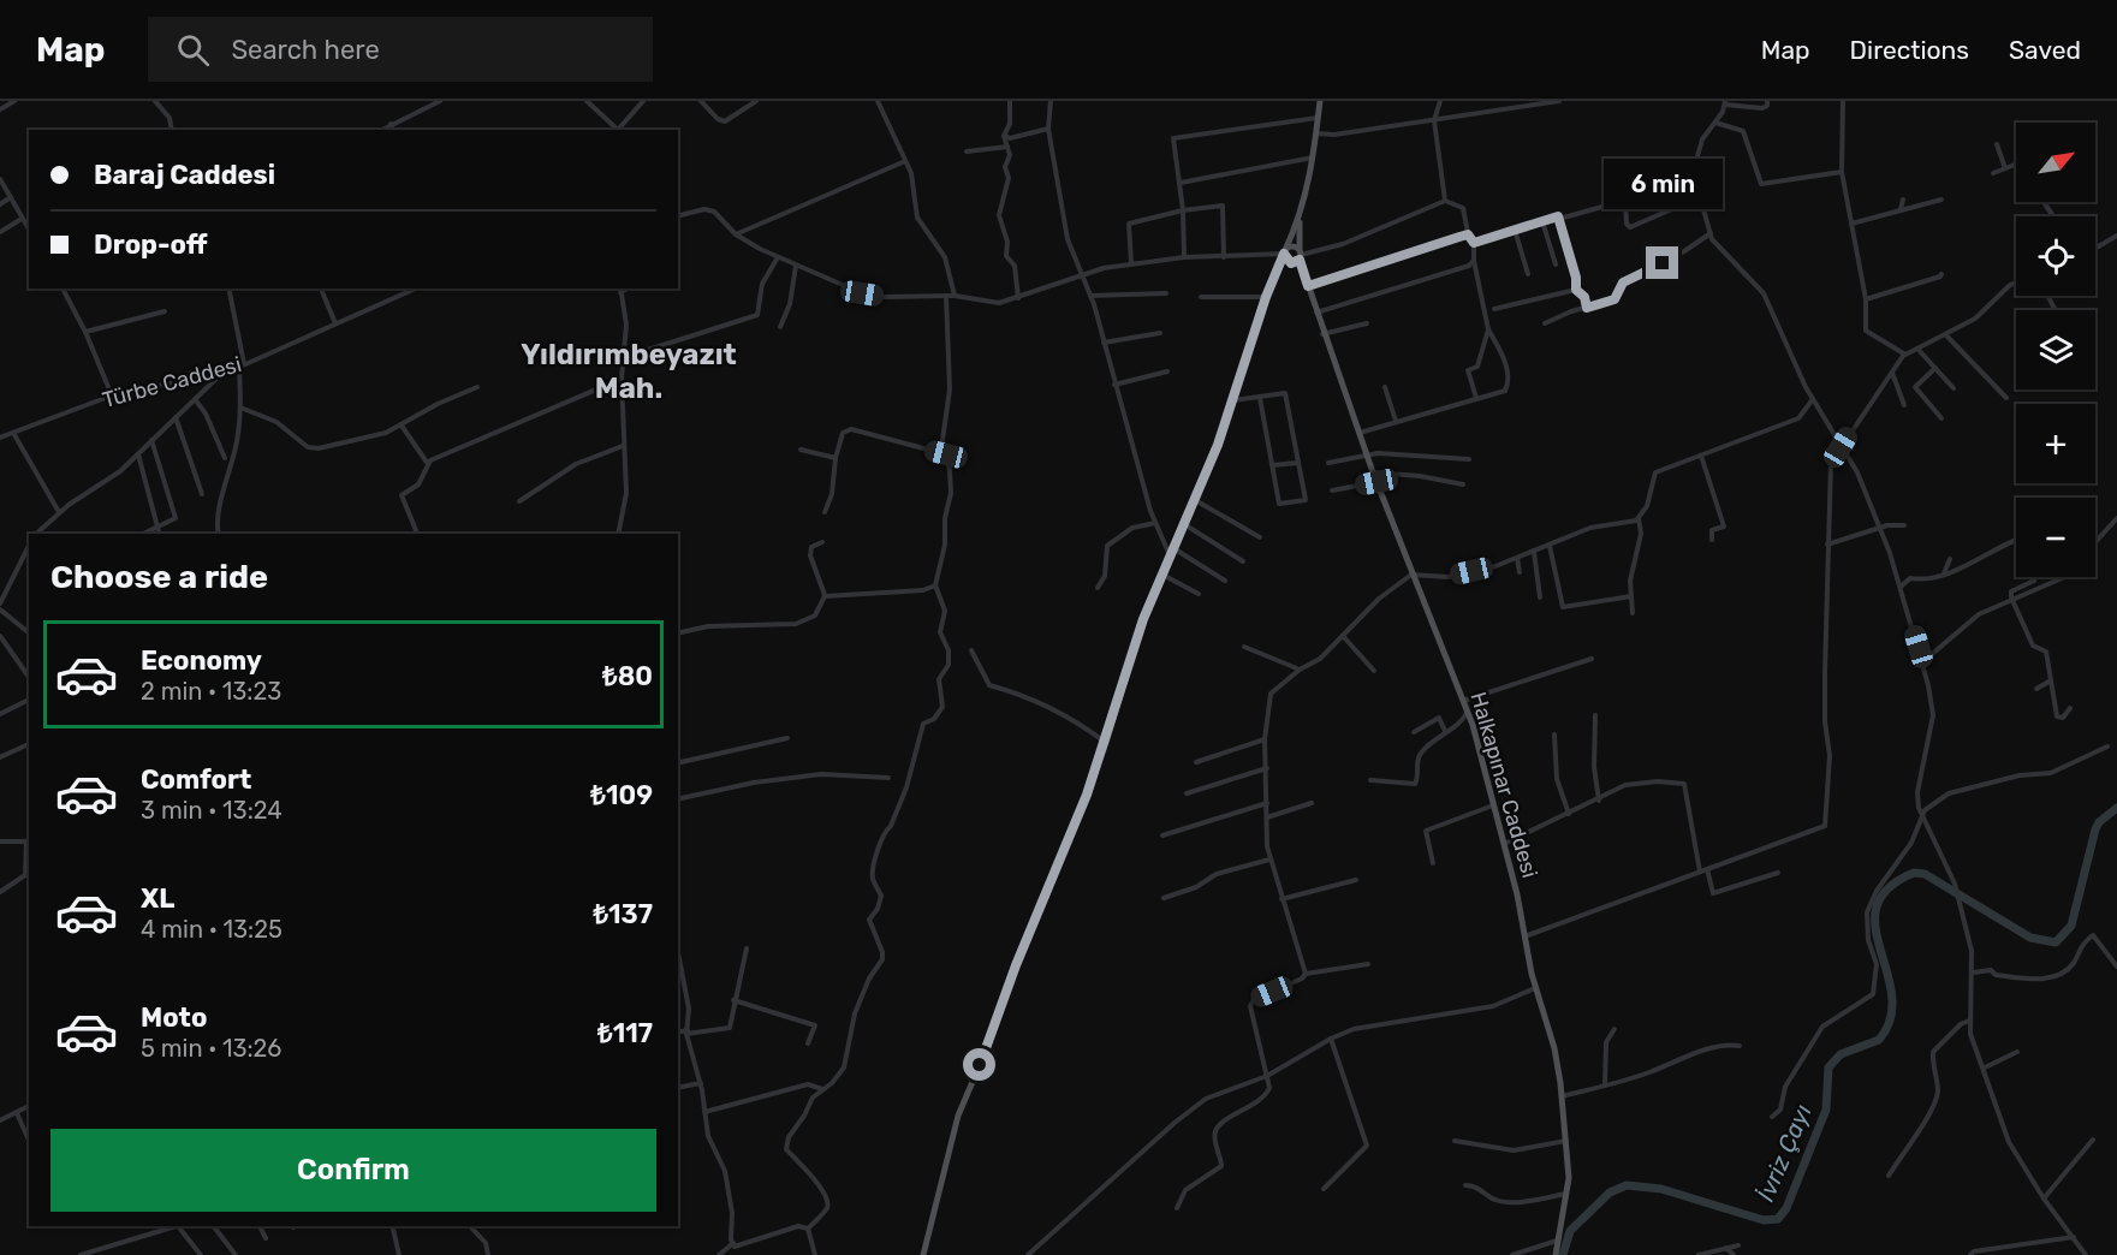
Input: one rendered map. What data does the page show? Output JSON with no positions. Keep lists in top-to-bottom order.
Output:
{
  "streets": {
    "main road": ["Halkapınar Caddesi"],
    "street": ["Türbe Caddesi"]
  },
  "districts": ["Yıldırımbeyazıt Mah."],
  "water": ["İvriz Çayı"],
  "north": "top right",
  "page": {
    "header": "Map",
    "search": "Search here",
    "nav": ["Map", "Directions", "Saved"],
    "map_buttons": ["+", "−"],
    "banner": ["Baraj Caddesi", "Drop-off"],
    "bubble": "6 min",
    "heading": "Choose a ride",
    "list": [
      {
        "name": "Economy",
        "note": "2 min · 13:23",
        "value": "₺80"
      },
      {
        "name": "Comfort",
        "note": "3 min · 13:24",
        "value": "₺109"
      },
      {
        "name": "XL",
        "note": "4 min · 13:25",
        "value": "₺137"
      },
      {
        "name": "Moto",
        "note": "5 min · 13:26",
        "value": "₺117"
      }
    ],
    "buttons": "Confirm"
  }
}
